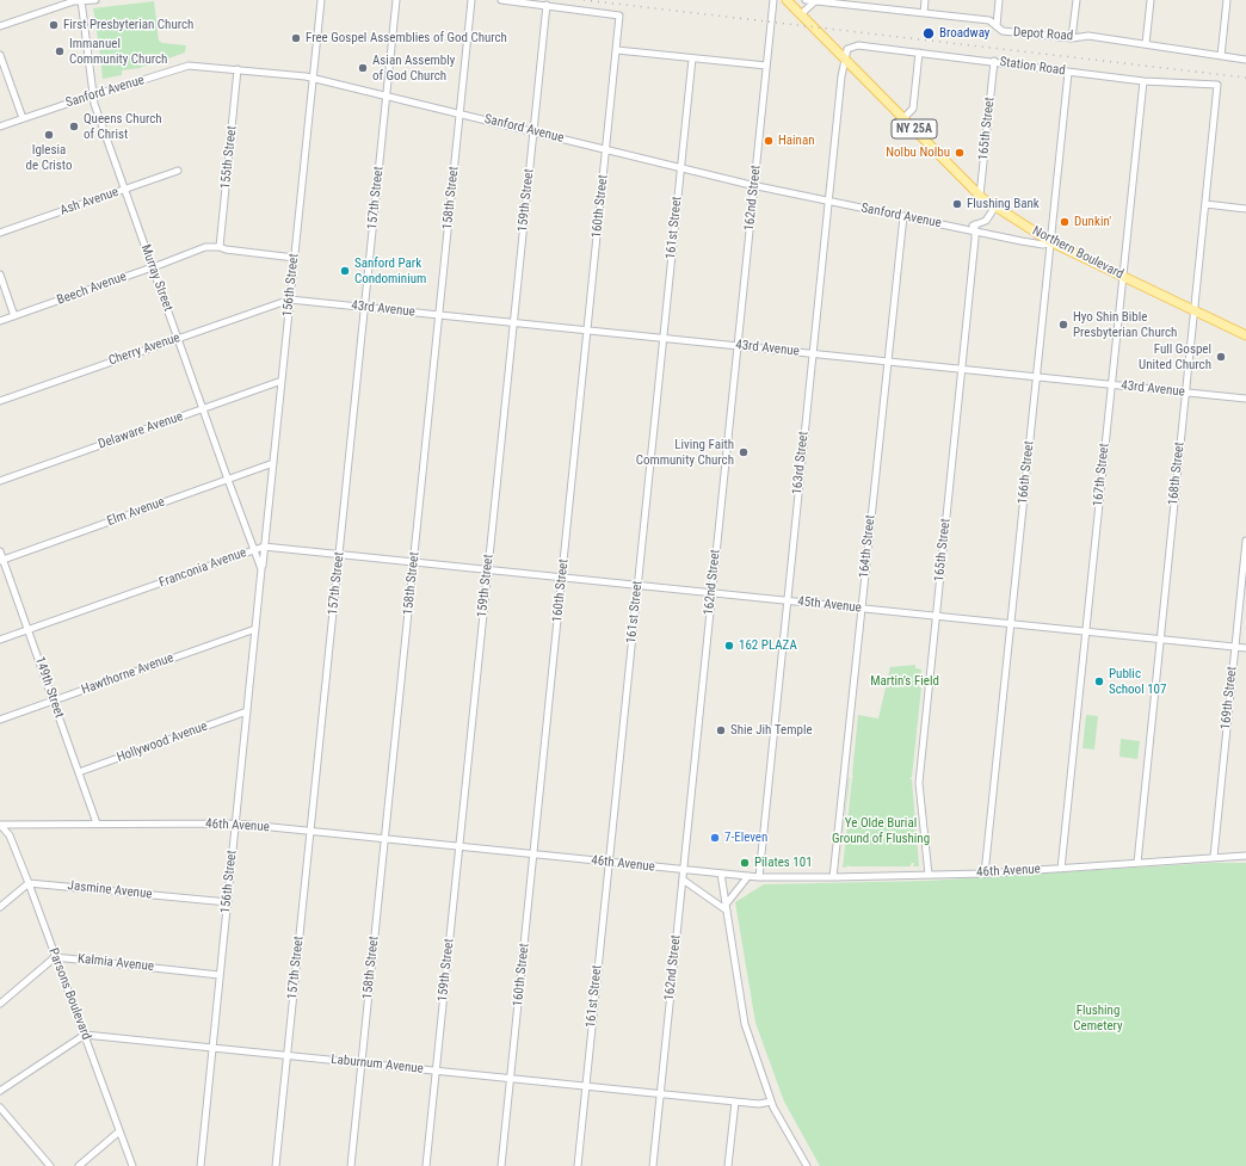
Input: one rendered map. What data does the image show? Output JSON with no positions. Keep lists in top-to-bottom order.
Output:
{
  "streets": {
    "main road": ["NY 25A", "Northern Boulevard"],
    "street": [
      "Depot Road",
      "Station Road",
      "Sanford Avenue",
      "165th Street",
      "155th Street",
      "157th Street",
      "158th Street",
      "162nd Street",
      "159th Street",
      "Ash Avenue",
      "160th Street",
      "161st Street",
      "Murray Street",
      "156th Street",
      "Beech Avenue",
      "43rd Avenue",
      "Cherry Avenue",
      "Delaware Avenue",
      "163rd Street",
      "166th Street",
      "168th Street",
      "167th Street",
      "Elm Avenue",
      "164th Street",
      "Franconia Avenue",
      "45th Avenue",
      "Hawthorne Avenue",
      "149th Street",
      "169th Street",
      "Hollywood Avenue",
      "46th Avenue",
      "Jasmine Avenue",
      "Kalmia Avenue",
      "Parsons Boulevard",
      "Laburnum Avenue"
    ]
  },
  "crossings": [
    ["Station Road", "165th Street"],
    ["Station Road", "163rd Street"],
    ["Station Road", "166th Street"],
    ["Station Road", "168th Street"],
    ["Station Road", "167th Street"],
    ["Sanford Avenue", "165th Street"],
    ["Sanford Avenue", "155th Street"],
    ["Sanford Avenue", "157th Street"],
    ["Sanford Avenue", "158th Street"],
    ["Sanford Avenue", "162nd Street"],
    ["Sanford Avenue", "159th Street"],
    ["Sanford Avenue", "160th Street"],
    ["Sanford Avenue", "161st Street"],
    ["Sanford Avenue", "Northern Boulevard"],
    ["Sanford Avenue", "Murray Street"],
    ["Sanford Avenue", "156th Street"],
    ["Sanford Avenue", "163rd Street"],
    ["Sanford Avenue", "166th Street"],
    ["Sanford Avenue", "164th Street"],
    ["165th Street", "Northern Boulevard"],
    ["165th Street", "43rd Avenue"],
    ["165th Street", "45th Avenue"],
    ["165th Street", "46th Avenue"],
    ["155th Street", "Beech Avenue"],
    ["157th Street", "43rd Avenue"],
    ["157th Street", "Franconia Avenue"],
    ["157th Street", "46th Avenue"],
    ["157th Street", "Laburnum Avenue"],
    ["158th Street", "43rd Avenue"],
    ["158th Street", "Franconia Avenue"],
    ["158th Street", "45th Avenue"],
    ["158th Street", "46th Avenue"],
    ["158th Street", "Laburnum Avenue"],
    ["162nd Street", "43rd Avenue"],
    ["162nd Street", "45th Avenue"],
    ["162nd Street", "46th Avenue"],
    ["162nd Street", "Laburnum Avenue"],
    ["159th Street", "160th Street"],
    ["159th Street", "43rd Avenue"],
    ["159th Street", "45th Avenue"],
    ["159th Street", "46th Avenue"],
    ["159th Street", "Laburnum Avenue"],
    ["Ash Avenue", "Murray Street"],
    ["160th Street", "43rd Avenue"],
    ["160th Street", "45th Avenue"],
    ["160th Street", "46th Avenue"],
    ["160th Street", "Laburnum Avenue"],
    ["161st Street", "43rd Avenue"],
    ["161st Street", "45th Avenue"],
    ["161st Street", "46th Avenue"],
    ["161st Street", "Laburnum Avenue"],
    ["Northern Boulevard", "163rd Street"],
    ["Northern Boulevard", "166th Street"],
    ["Northern Boulevard", "168th Street"],
    ["Northern Boulevard", "167th Street"],
    ["Murray Street", "156th Street"],
    ["Murray Street", "Beech Avenue"],
    ["Murray Street", "Cherry Avenue"],
    ["Murray Street", "Delaware Avenue"],
    ["Murray Street", "Elm Avenue"],
    ["Murray Street", "Franconia Avenue"],
    ["156th Street", "Beech Avenue"],
    ["156th Street", "43rd Avenue"],
    ["156th Street", "Cherry Avenue"],
    ["156th Street", "Delaware Avenue"],
    ["156th Street", "Elm Avenue"],
    ["156th Street", "Franconia Avenue"],
    ["156th Street", "Hawthorne Avenue"],
    ["156th Street", "Hollywood Avenue"],
    ["156th Street", "46th Avenue"],
    ["156th Street", "Jasmine Avenue"],
    ["156th Street", "Kalmia Avenue"],
    ["156th Street", "Laburnum Avenue"],
    ["43rd Avenue", "Cherry Avenue"],
    ["43rd Avenue", "163rd Street"],
    ["43rd Avenue", "166th Street"],
    ["43rd Avenue", "168th Street"],
    ["43rd Avenue", "167th Street"],
    ["43rd Avenue", "164th Street"],
    ["163rd Street", "45th Avenue"],
    ["163rd Street", "46th Avenue"],
    ["166th Street", "45th Avenue"],
    ["166th Street", "46th Avenue"],
    ["168th Street", "45th Avenue"],
    ["168th Street", "46th Avenue"],
    ["167th Street", "45th Avenue"],
    ["167th Street", "46th Avenue"],
    ["Elm Avenue", "149th Street"],
    ["164th Street", "45th Avenue"],
    ["164th Street", "46th Avenue"],
    ["Franconia Avenue", "45th Avenue"],
    ["Franconia Avenue", "149th Street"],
    ["45th Avenue", "169th Street"],
    ["Hawthorne Avenue", "149th Street"],
    ["149th Street", "Hollywood Avenue"],
    ["149th Street", "46th Avenue"],
    ["169th Street", "46th Avenue"],
    ["46th Avenue", "Parsons Boulevard"],
    ["Jasmine Avenue", "Parsons Boulevard"],
    ["Kalmia Avenue", "Parsons Boulevard"],
    ["Parsons Boulevard", "Laburnum Avenue"]
  ],
  "parks": ["Martin's Field", "Ye Olde Burial Ground of Flushing", "Flushing Cemetery"],
  "places": [
    "First Presbyterian Church",
    "Broadway",
    "Free Gospel Assemblies of God Church",
    "Immanuel Community Church",
    "Asian Assembly of God Church",
    "Queens Church of Christ",
    "Iglesia de Cristo",
    "Hainan",
    "Nolbu Nolbu",
    "Flushing Bank",
    "Dunkin'",
    "Sanford Park Condominium",
    "Hyo Shin Bible Presbyterian Church",
    "Full Gospel United Church",
    "Living Faith Community Church",
    "162 PLAZA",
    "Public School 107",
    "Shie Jih Temple",
    "7-Eleven",
    "Pilates 101"
  ]
}
